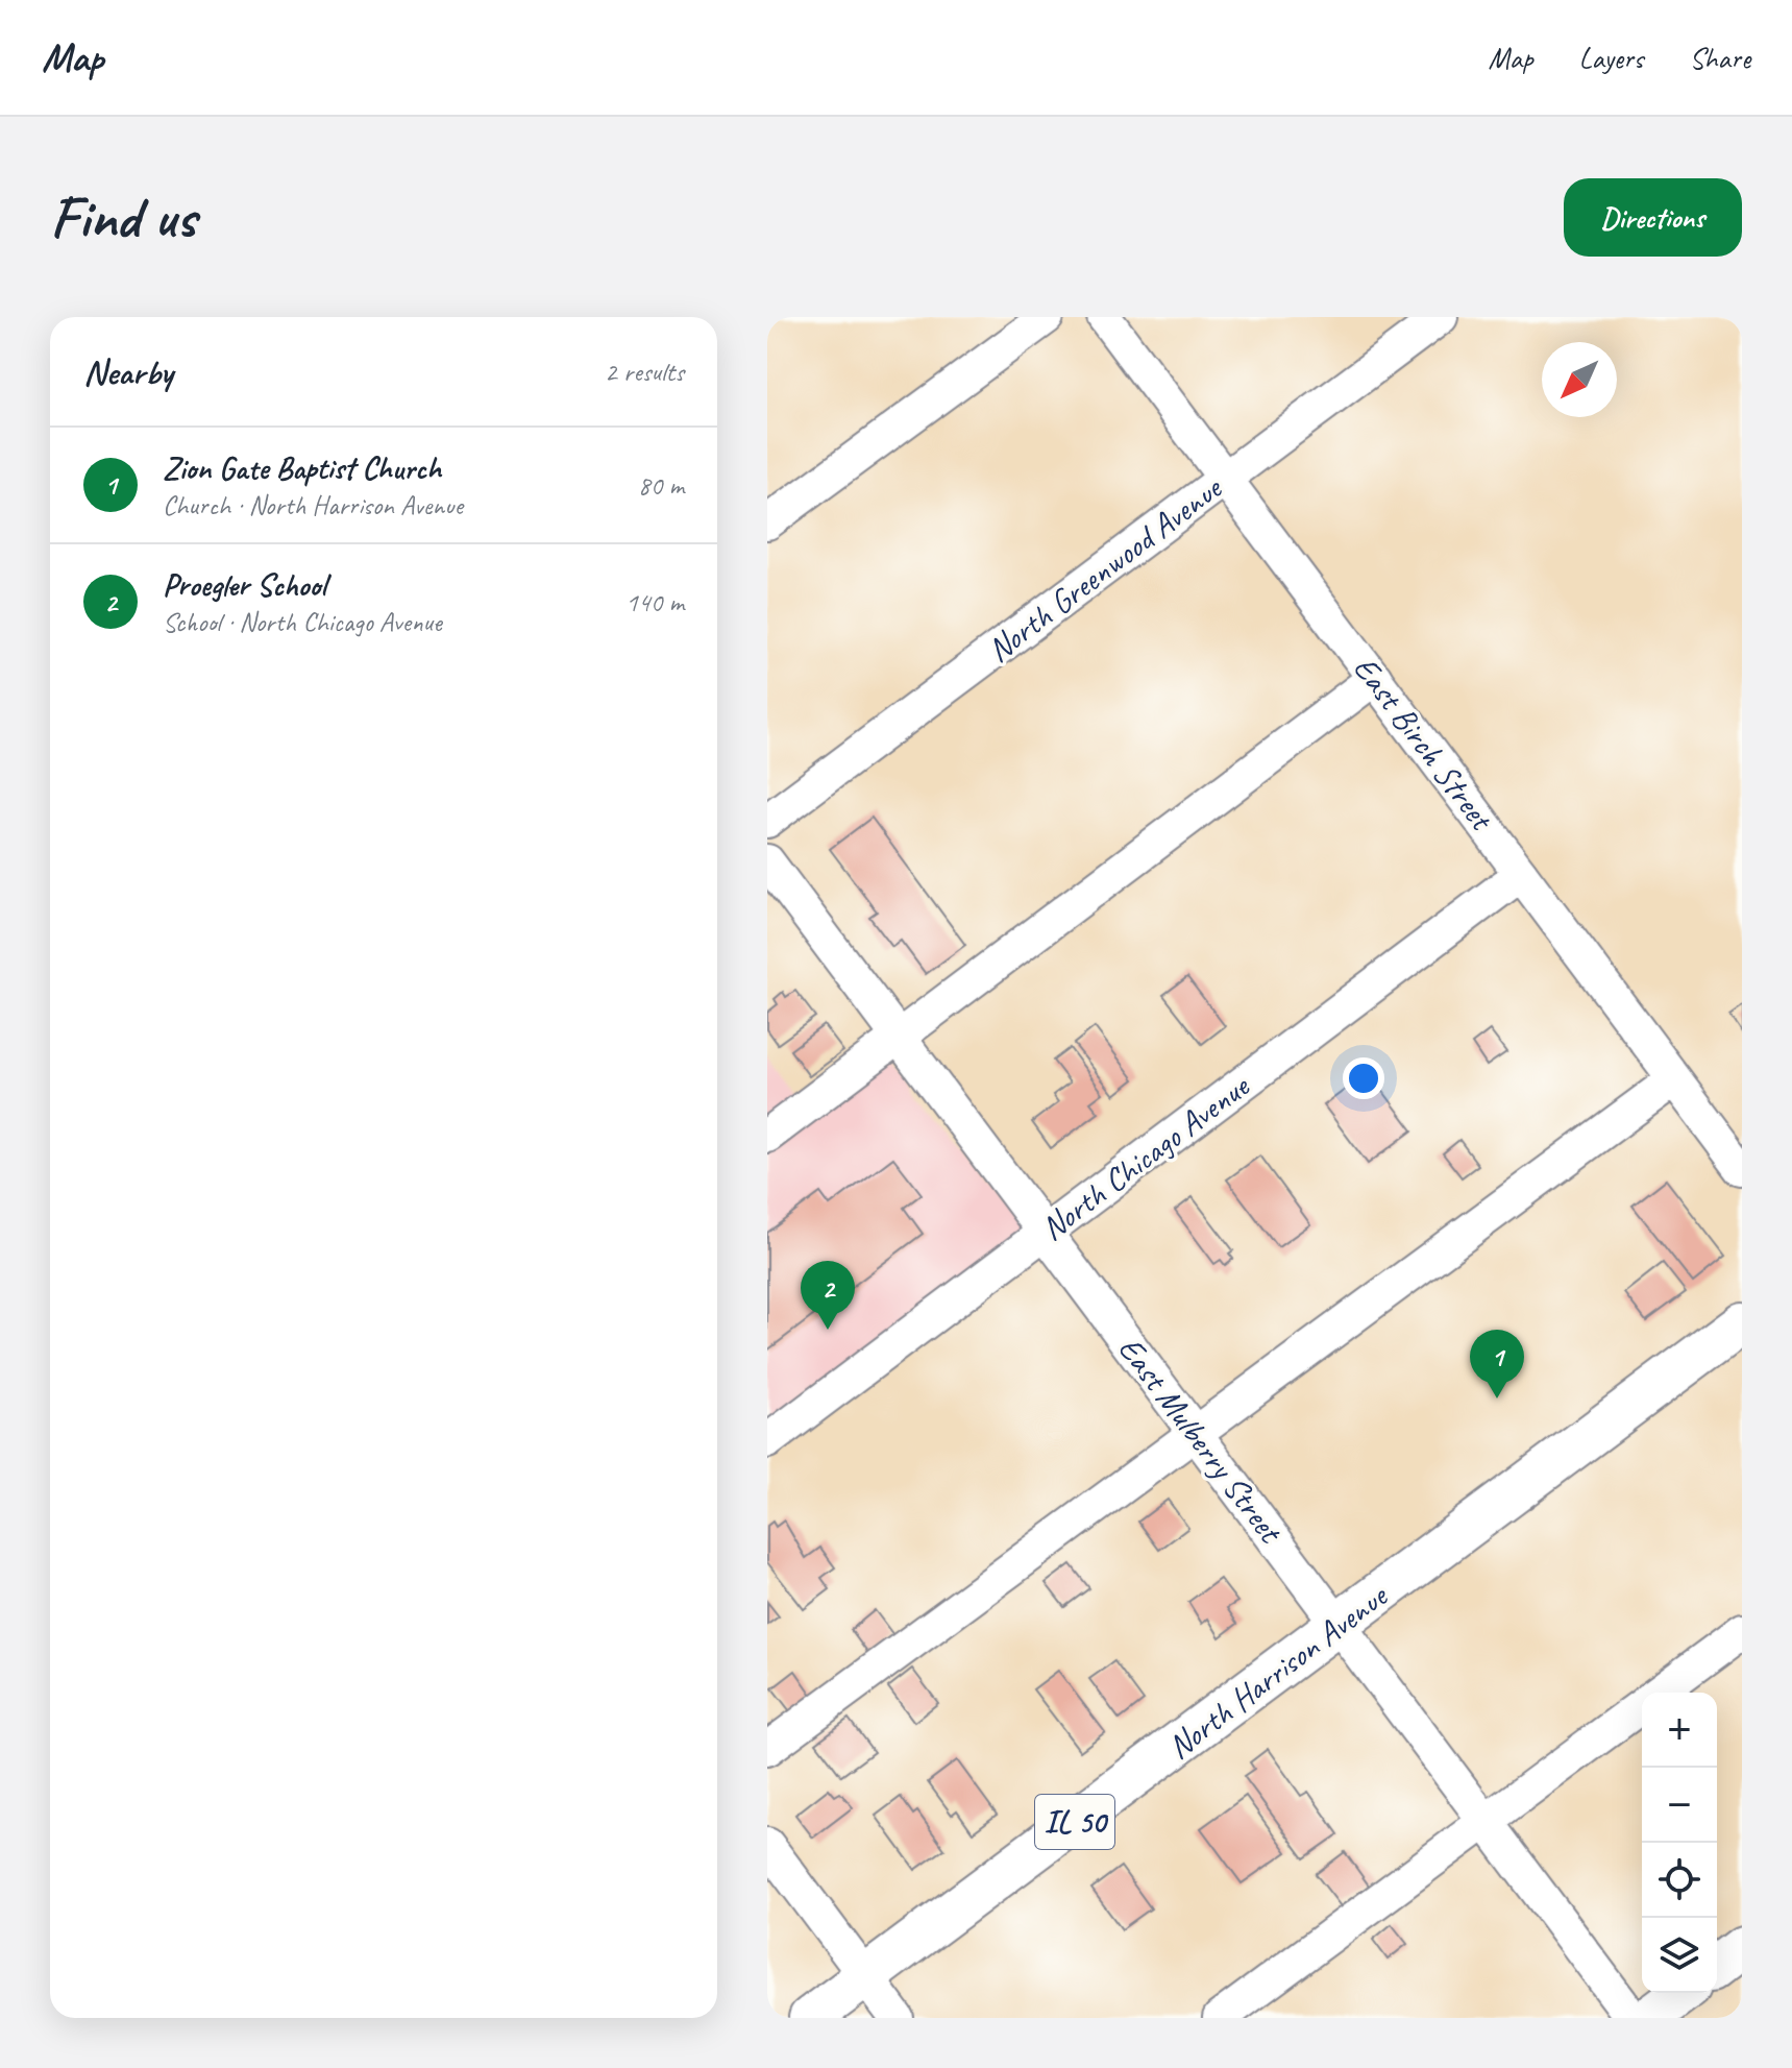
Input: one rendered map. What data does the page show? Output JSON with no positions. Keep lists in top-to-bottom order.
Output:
{
  "streets": {
    "main road": ["North Harrison Avenue", "IL 50"],
    "street": [
      "North Greenwood Avenue",
      "East Birch Street",
      "North Chicago Avenue",
      "East Mulberry Street"
    ]
  },
  "crossings": [
    ["North Greenwood Avenue", "East Birch Street"],
    ["East Birch Street", "North Chicago Avenue"],
    ["North Chicago Avenue", "East Mulberry Street"],
    ["East Mulberry Street", "North Harrison Avenue"]
  ],
  "north": "bottom left",
  "page": {
    "header": "Map",
    "nav": ["Map", "Layers", "Share"],
    "buttons": "Directions",
    "title": "Find us",
    "heading": ["Nearby", "2 results"],
    "list": [
      {
        "mark": "1",
        "name": "Zion Gate Baptist Church",
        "note": "Church · North Harrison Avenue",
        "value": "80 m"
      },
      {
        "mark": "2",
        "name": "Proegler School",
        "note": "School · North Chicago Avenue",
        "value": "140 m"
      }
    ],
    "pins": ["2", "1"],
    "map_buttons": ["+", "−"]
  }
}
